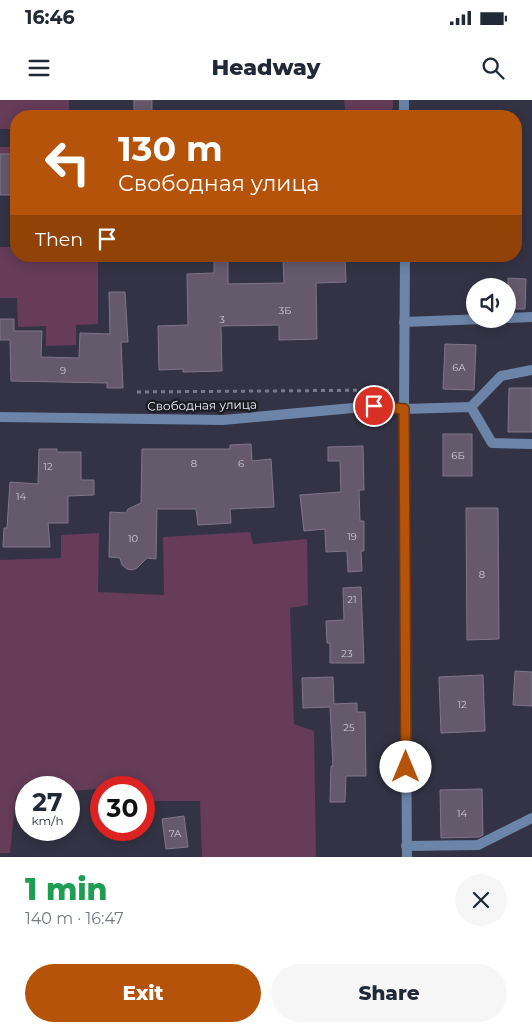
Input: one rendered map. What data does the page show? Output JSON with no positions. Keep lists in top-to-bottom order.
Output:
{
  "streets": {
    "street": ["Свободная улица"]
  },
  "house_numbers": [
    "3Б",
    "3",
    "6А",
    "9",
    "6Б",
    "8",
    "6",
    "12",
    "14",
    "19",
    "10",
    "8",
    "21",
    "23",
    "12",
    "25",
    "14",
    "7А"
  ],
  "page": {
    "status": "16:46",
    "header": "Headway",
    "turn": ["130 m", "Свободная улица"],
    "then": "Then",
    "speed": "27 km/h",
    "limit": "30",
    "heading": ["1 min", "140 m · 16:47"],
    "buttons": ["Exit", "Share"]
  }
}
